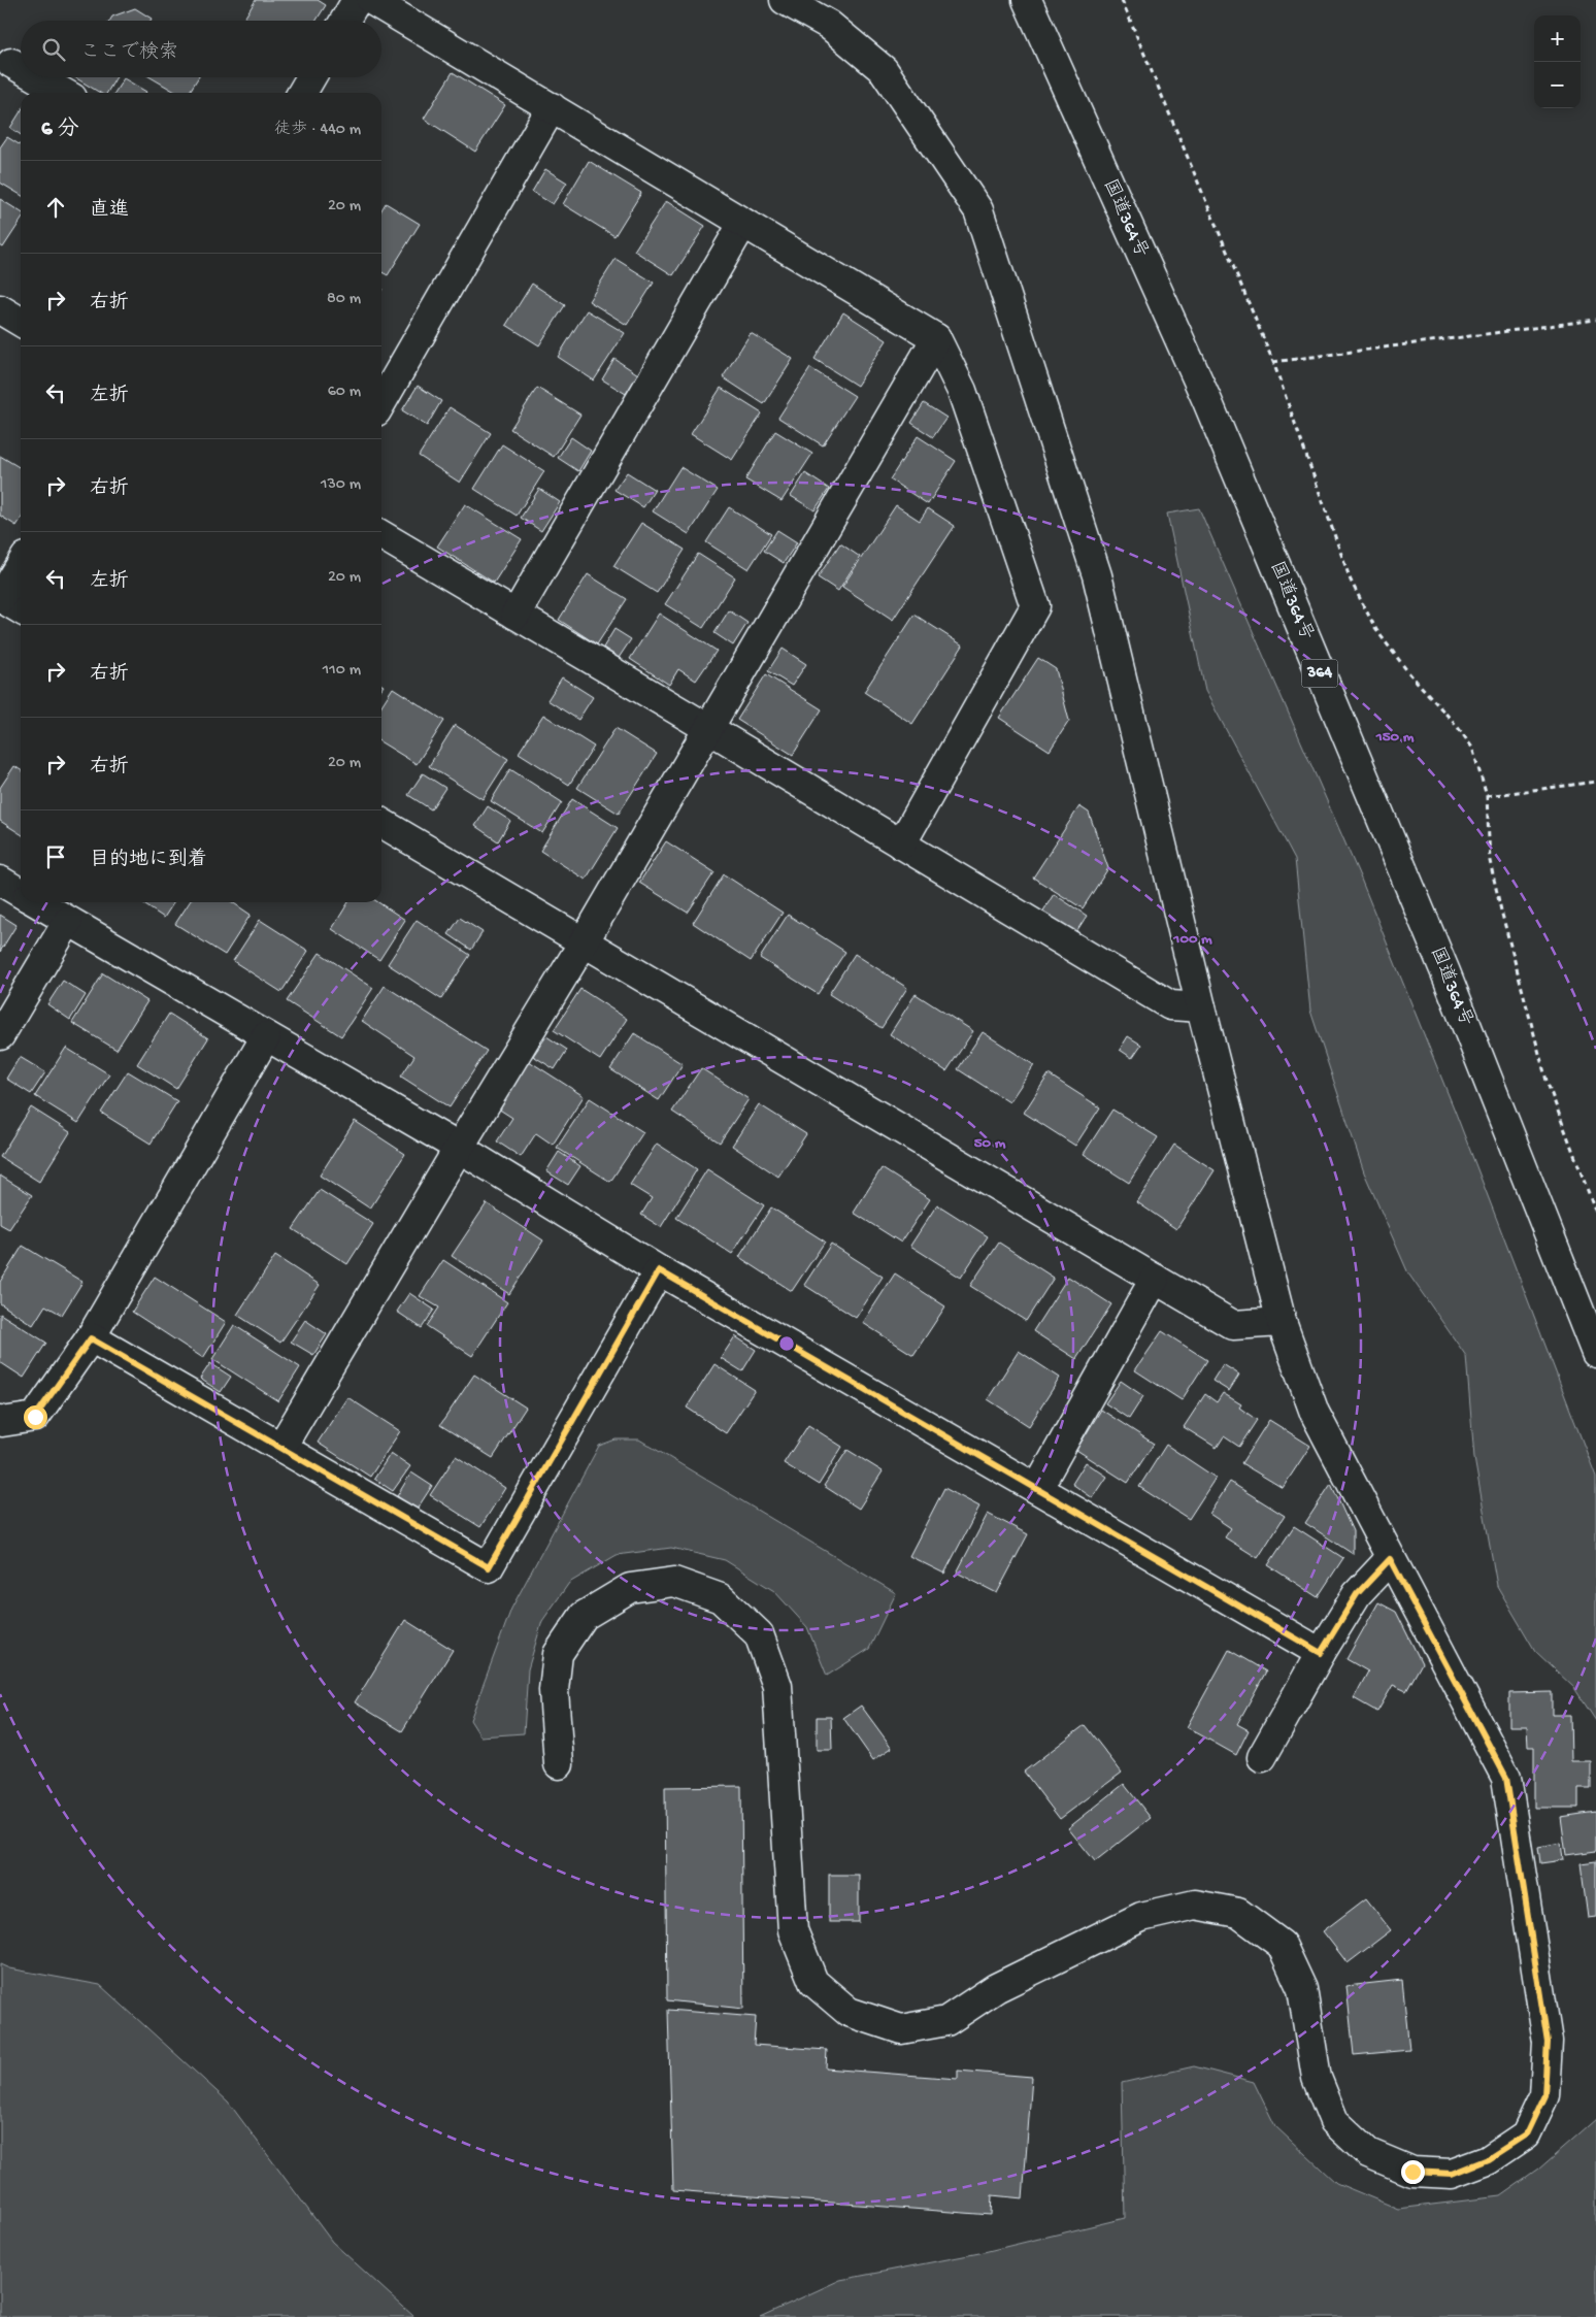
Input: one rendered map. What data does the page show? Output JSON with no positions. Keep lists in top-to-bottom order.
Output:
{
  "streets": {
    "main road": ["国道364号", "364"]
  },
  "page": {
    "map_buttons": ["+", "−"],
    "search": "ここで検索",
    "heading": ["6 分", "徒歩 · 440 m"],
    "list": [
      ["直進", "20 m"],
      ["右折", "80 m"],
      ["左折", "60 m"],
      ["右折", "130 m"],
      ["左折", "20 m"],
      ["右折", "110 m"],
      ["右折", "20 m"],
      "目的地に到着"
    ]
  },
  "rings": ["150 m", "100 m", "50 m"]
}
